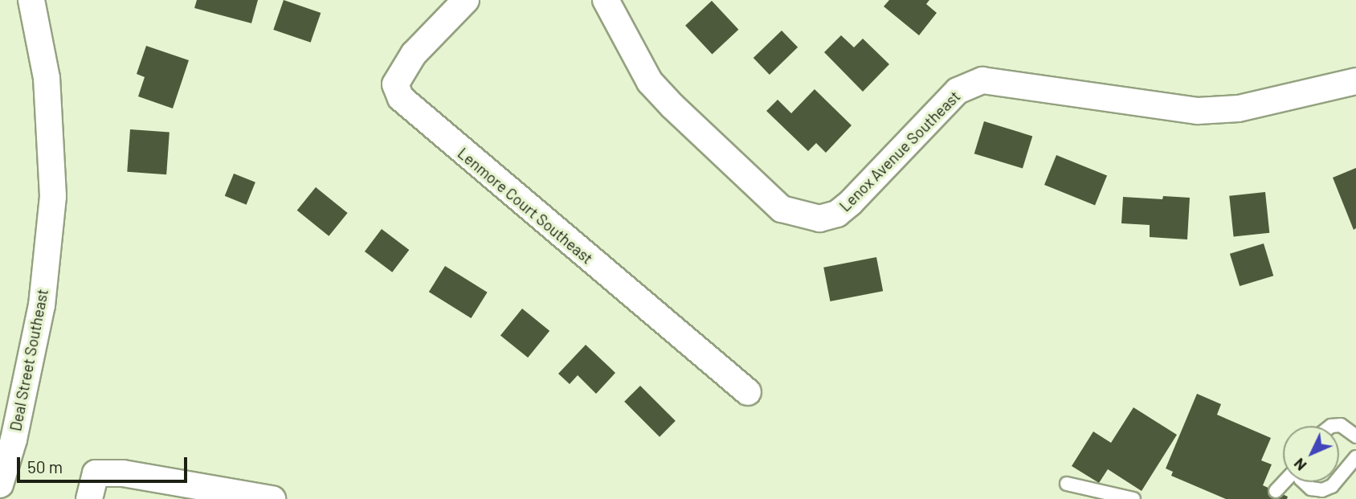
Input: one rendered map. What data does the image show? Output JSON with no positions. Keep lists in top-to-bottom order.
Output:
{
  "streets": {
    "street": ["Lenox Avenue Southeast", "Lenmore Court Southeast", "Deal Street Southeast"]
  },
  "scale_bar": "50 m",
  "north": "bottom left"
}
